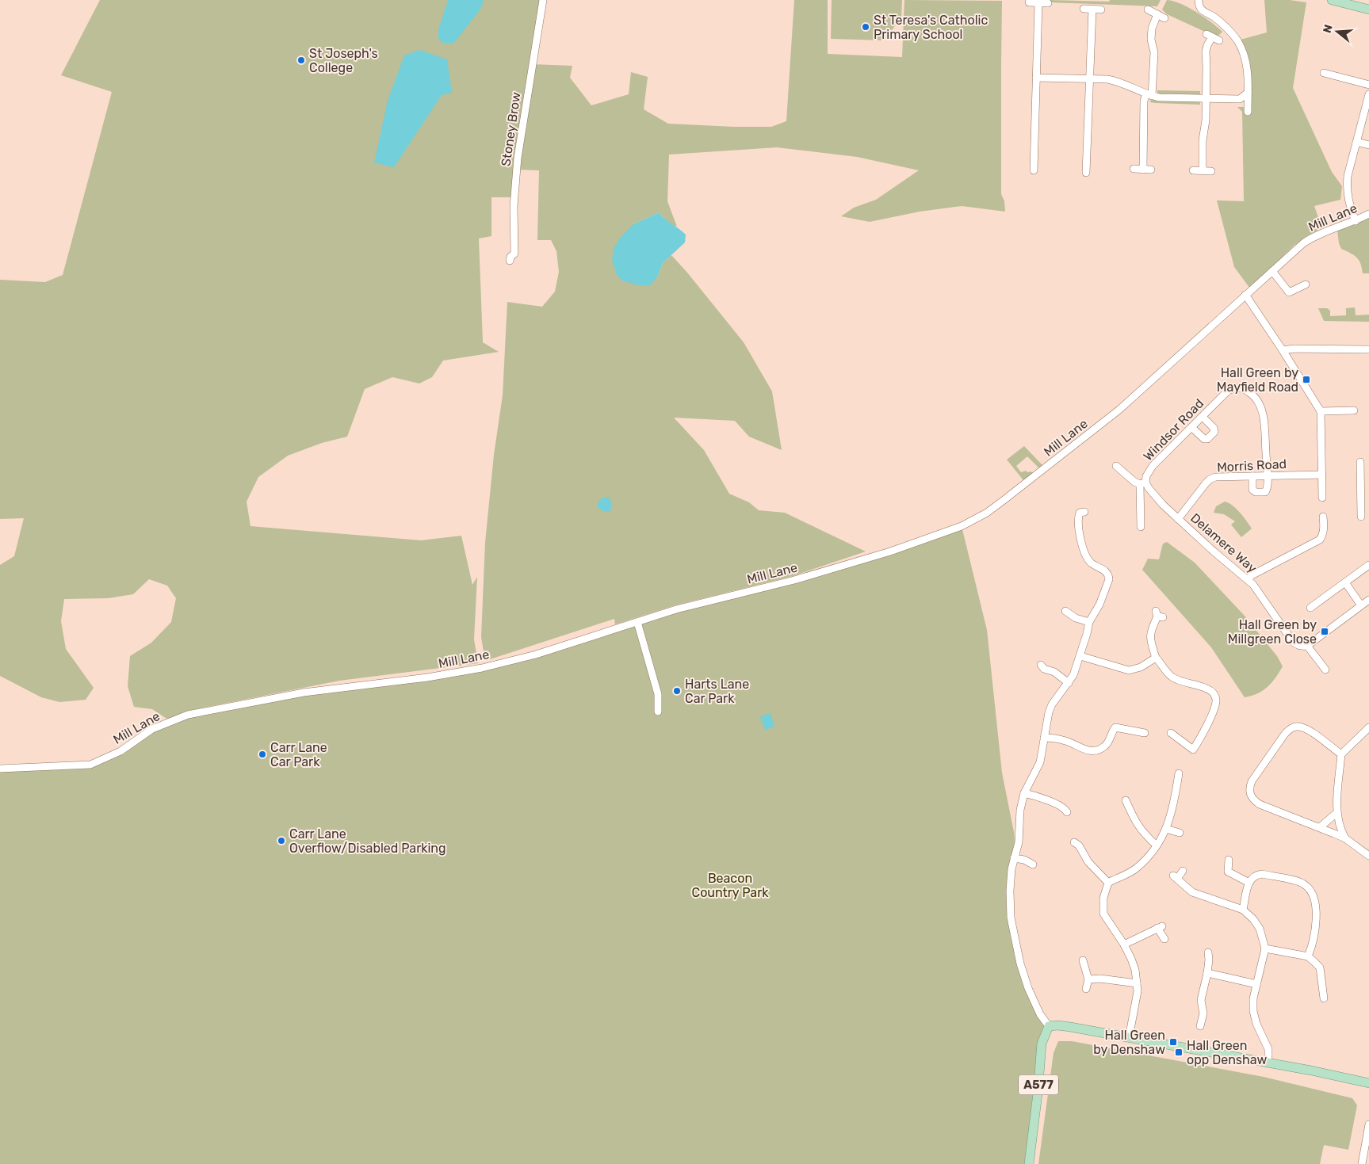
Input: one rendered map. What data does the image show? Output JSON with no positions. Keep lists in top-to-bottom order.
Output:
{
  "streets": {
    "main road": ["A577"],
    "street": [
      "Stoney Brow",
      "Mill Lane",
      "Windsor Road",
      "Morris Road",
      "Delamere Way"
    ]
  },
  "crossings": [
    ["Windsor Road", "Morris Road"],
    ["Windsor Road", "Delamere Way"],
    ["Morris Road", "Delamere Way"]
  ],
  "parks": ["Beacon Country Park"],
  "places": {
    "other": [
      "St Teresa's Catholic Primary School",
      "St Joseph's College",
      "Harts Lane Car Park",
      "Carr Lane Car Park",
      "Carr Lane Overflow/Disabled Parking"
    ],
    "transit": [
      "Hall Green by Mayfield Road",
      "Hall Green by Millgreen Close",
      "Hall Green by Denshaw",
      "Hall Green opp Denshaw"
    ]
  },
  "north": "left"
}
